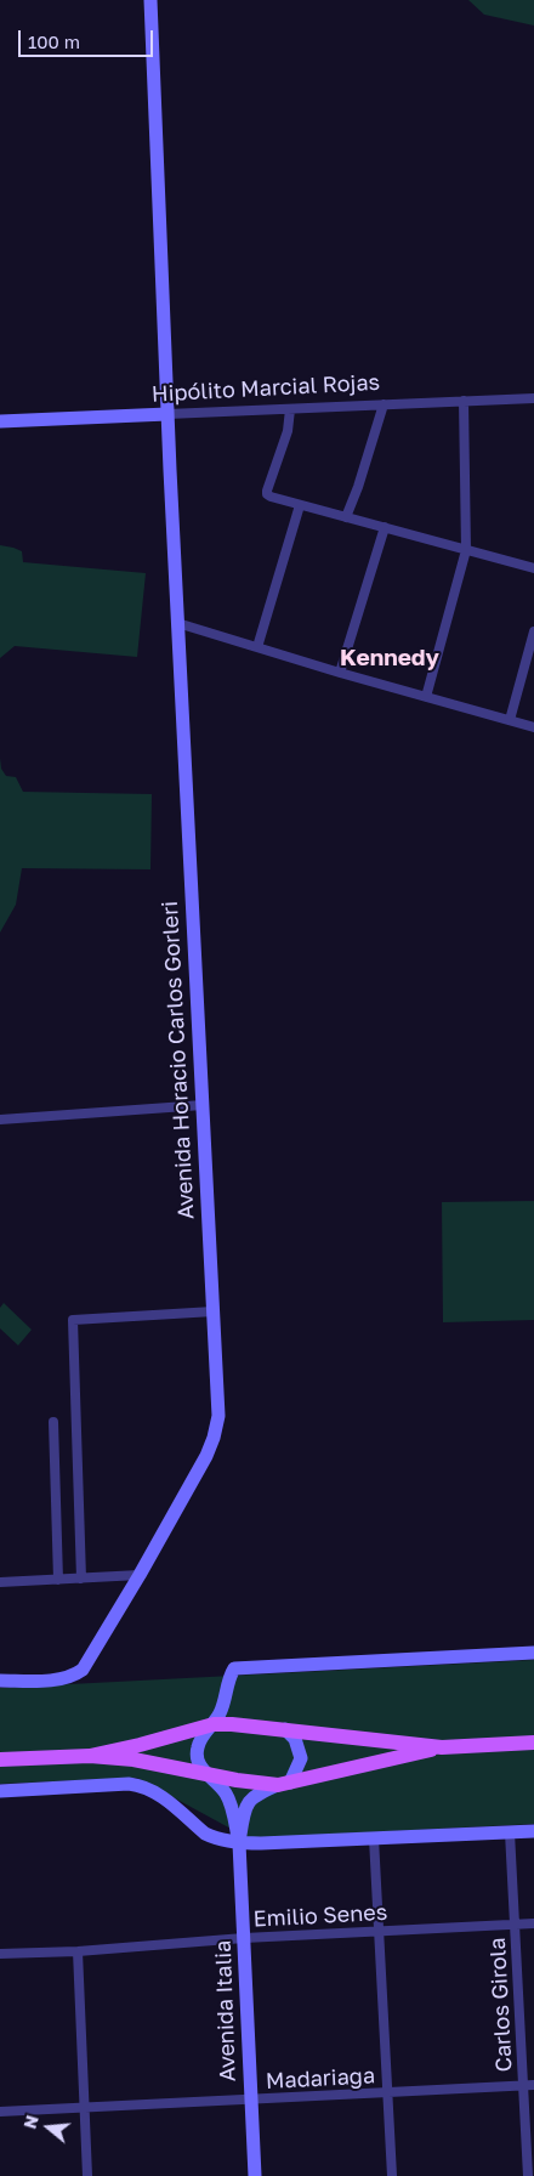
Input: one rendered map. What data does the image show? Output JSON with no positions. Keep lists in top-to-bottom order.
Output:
{
  "streets": {
    "main road": ["Hipólito Marcial Rojas", "Avenida Horacio Carlos Gorleri", "Avenida Italia"],
    "street": ["Emilio Senes", "Carlos Girola", "Madariaga"]
  },
  "crossings": [
    ["Hipólito Marcial Rojas", "Avenida Horacio Carlos Gorleri"],
    ["Emilio Senes", "Carlos Girola"],
    ["Emilio Senes", "Avenida Italia"],
    ["Carlos Girola", "Madariaga"],
    ["Avenida Italia", "Madariaga"]
  ],
  "districts": ["Kennedy"],
  "scale_bar": "100 m",
  "north": "left"
}
